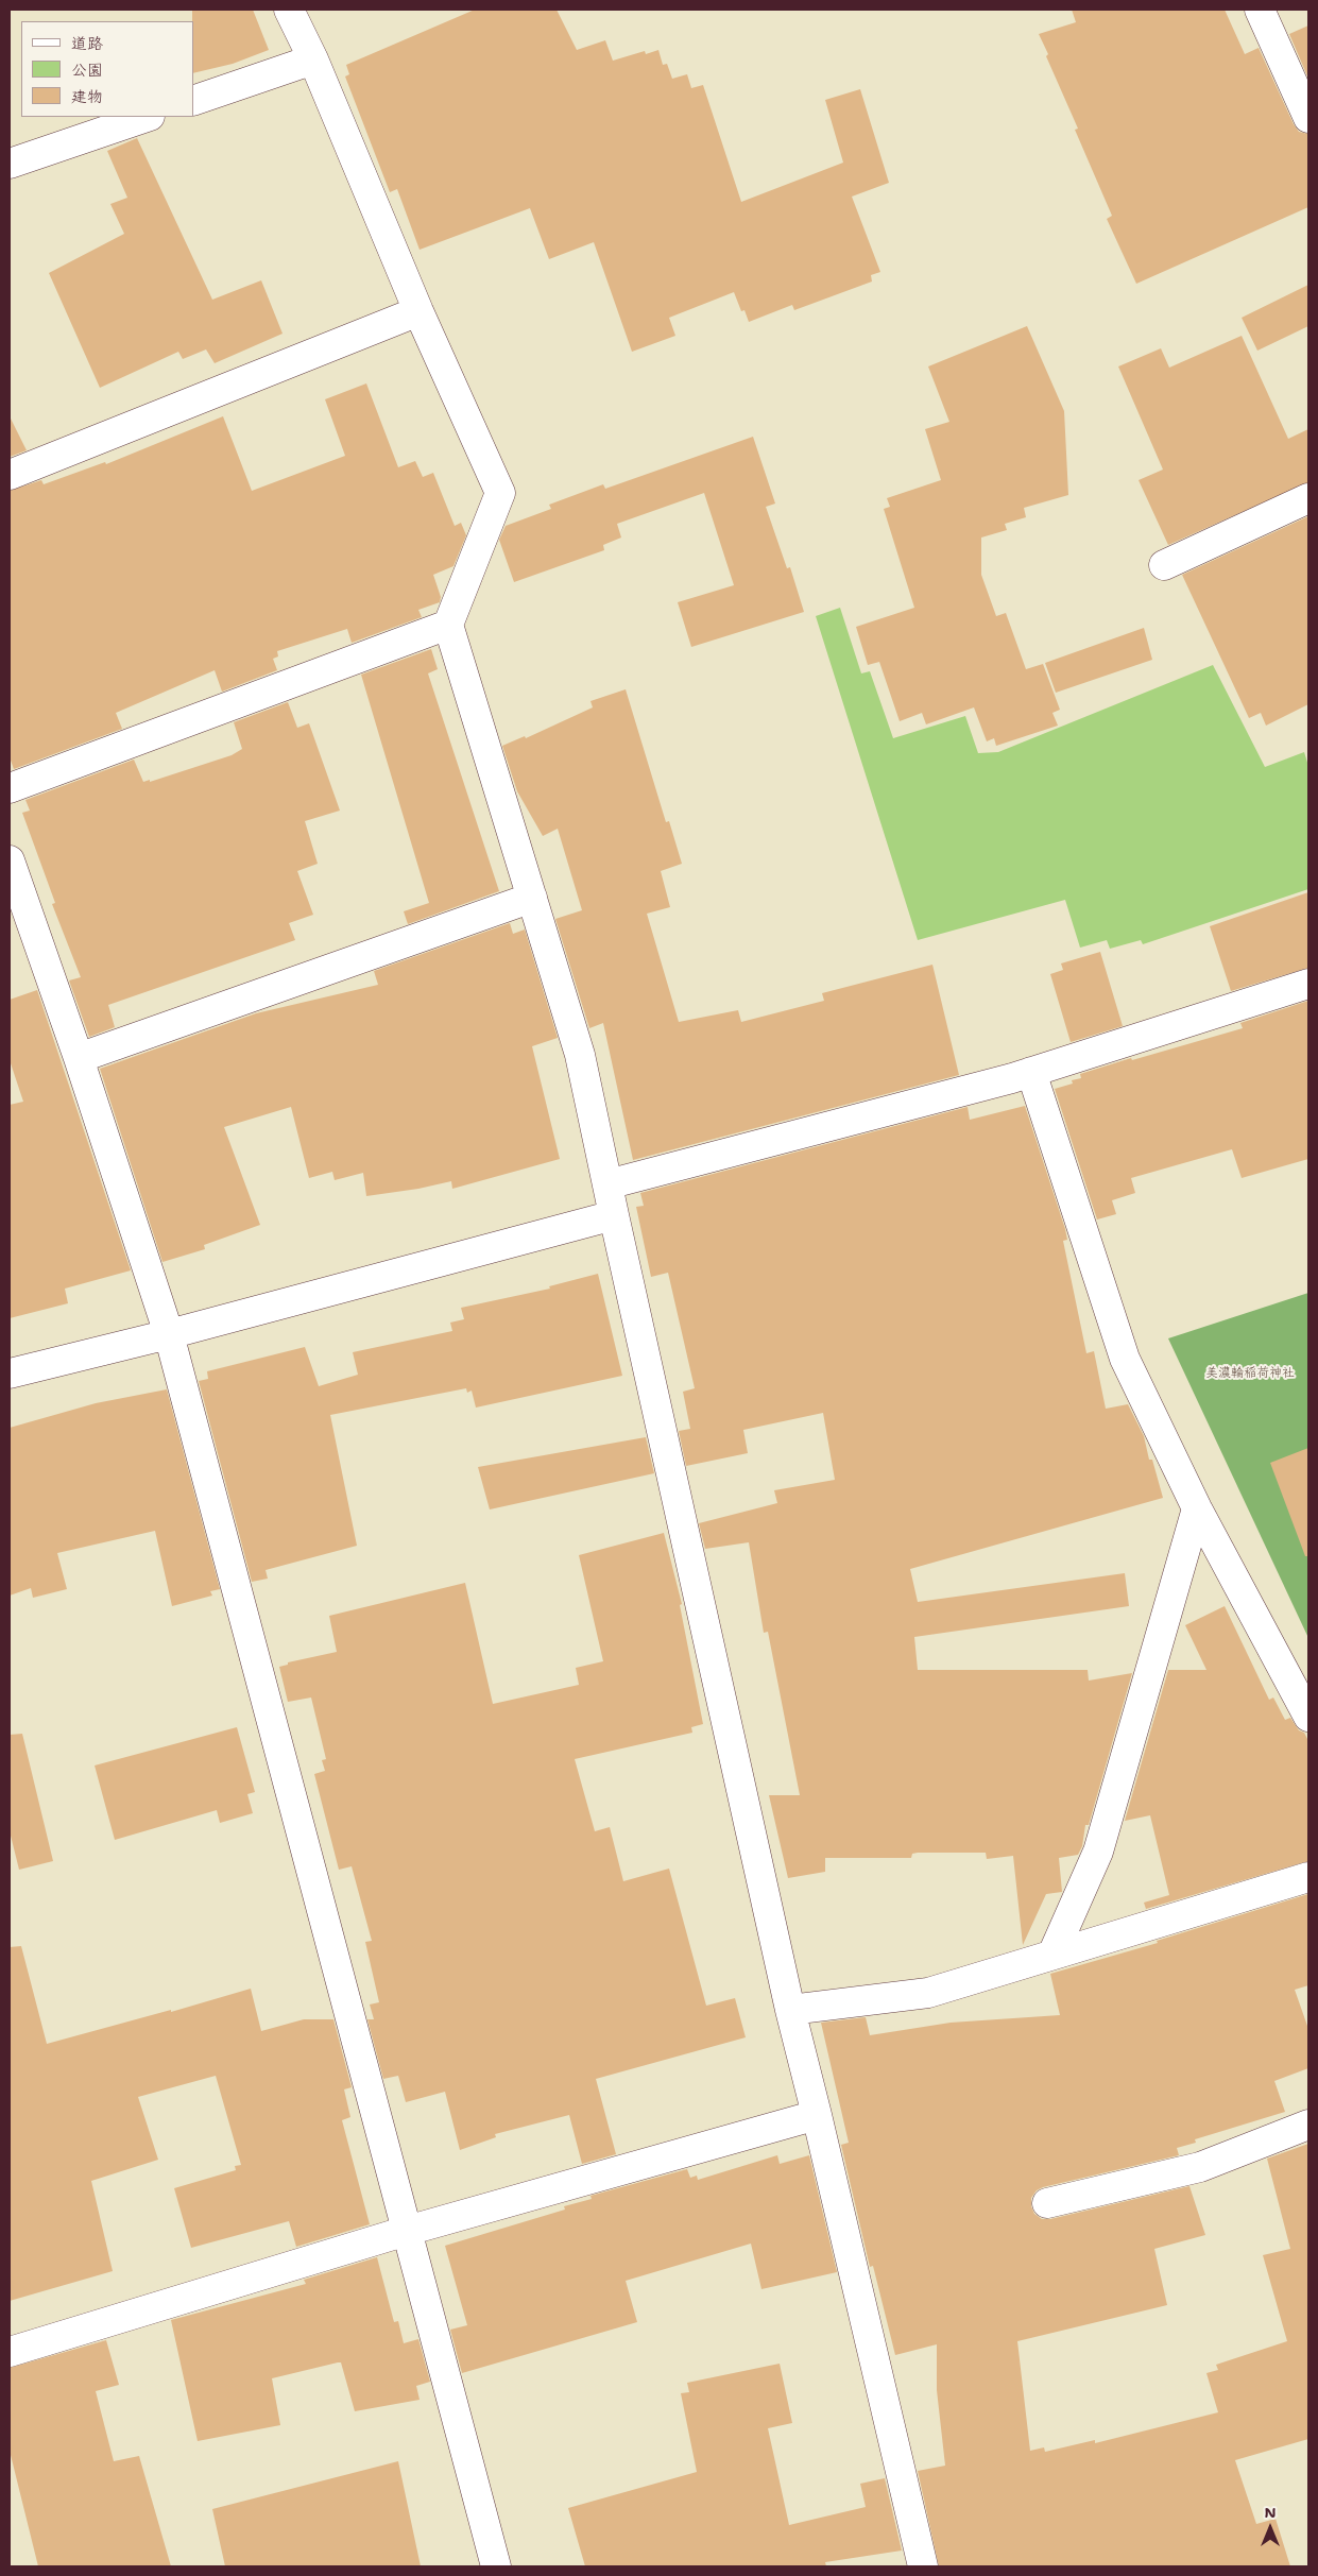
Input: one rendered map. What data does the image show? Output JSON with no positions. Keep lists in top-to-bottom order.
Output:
{
  "parks": ["美濃輪稲荷神社"],
  "legend": ["道路", "公園", "建物"],
  "north": "top"
}
